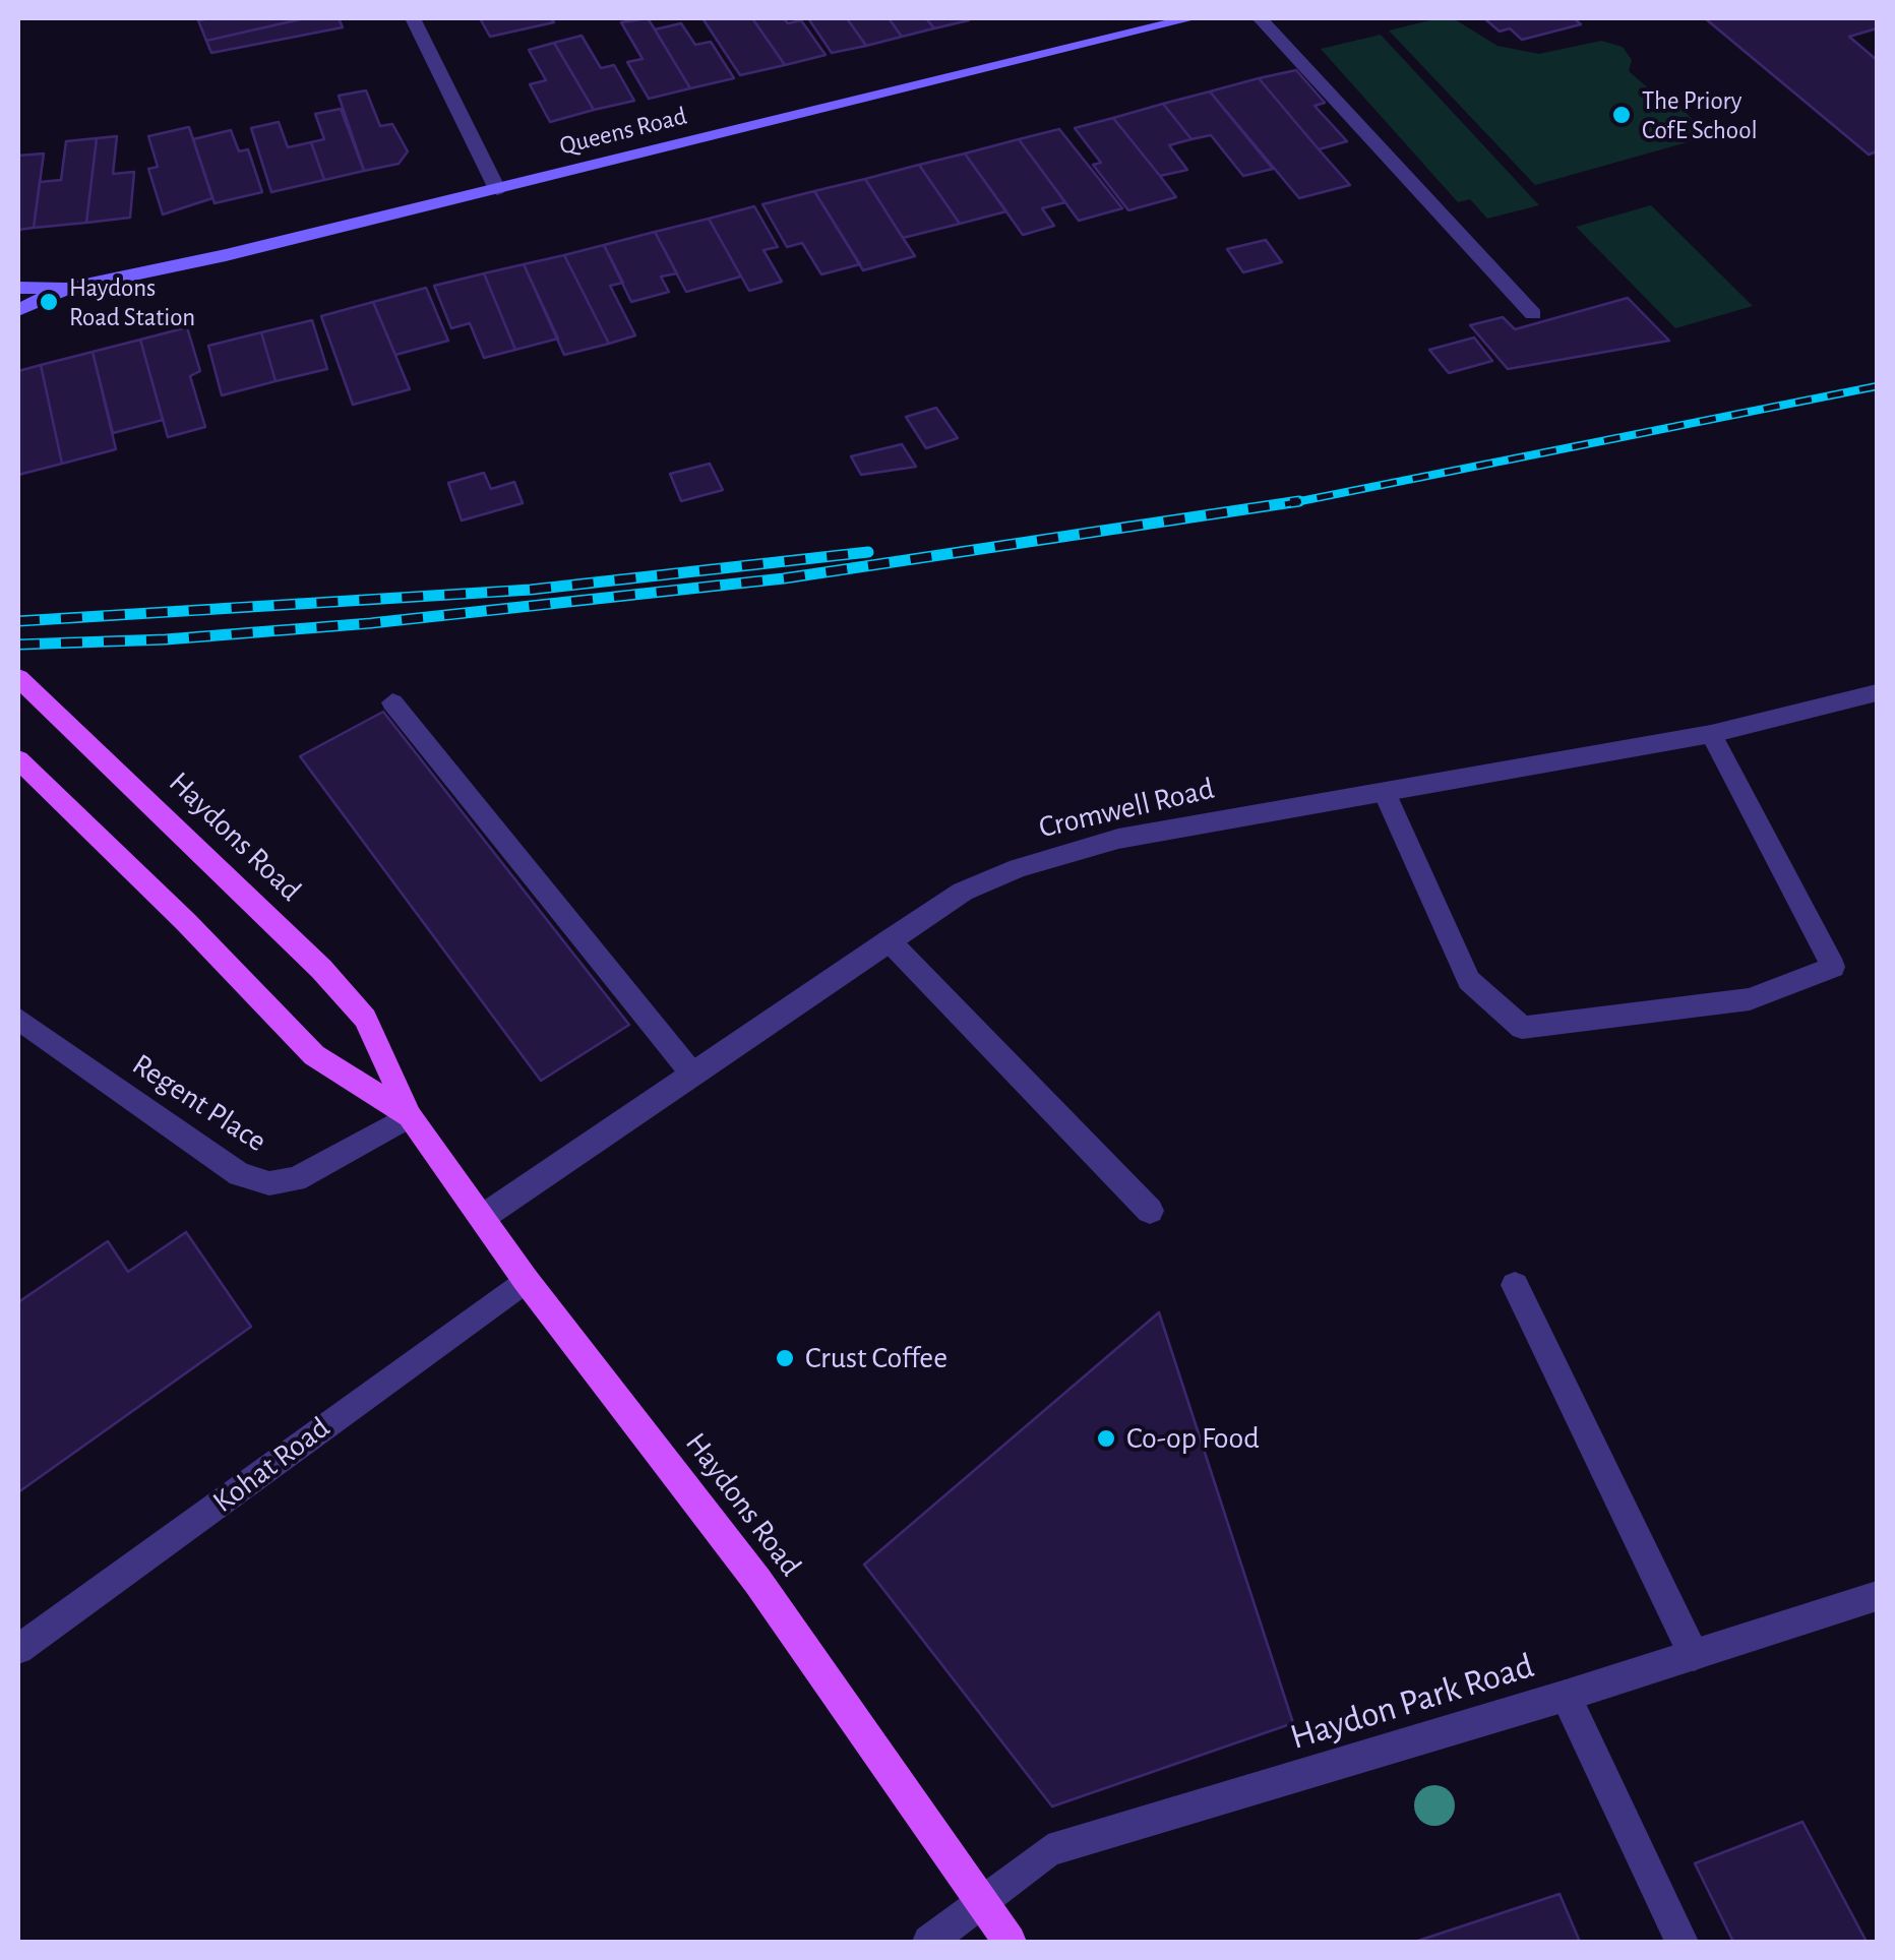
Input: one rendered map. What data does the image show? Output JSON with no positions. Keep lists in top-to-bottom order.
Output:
{
  "streets": {
    "main road": ["Haydons Road"],
    "street": [
      "Queens Road",
      "Cromwell Road",
      "Regent Place",
      "Kohat Road",
      "Haydon Park Road"
    ]
  },
  "crossings": [
    ["Cromwell Road", "Haydons Road"],
    ["Haydons Road", "Regent Place"],
    ["Haydons Road", "Kohat Road"],
    ["Haydons Road", "Haydon Park Road"]
  ],
  "places": [
    "The Priory CofE School",
    "Haydons Road Station",
    "Crust Coffee",
    "Co-op Food"
  ]
}
